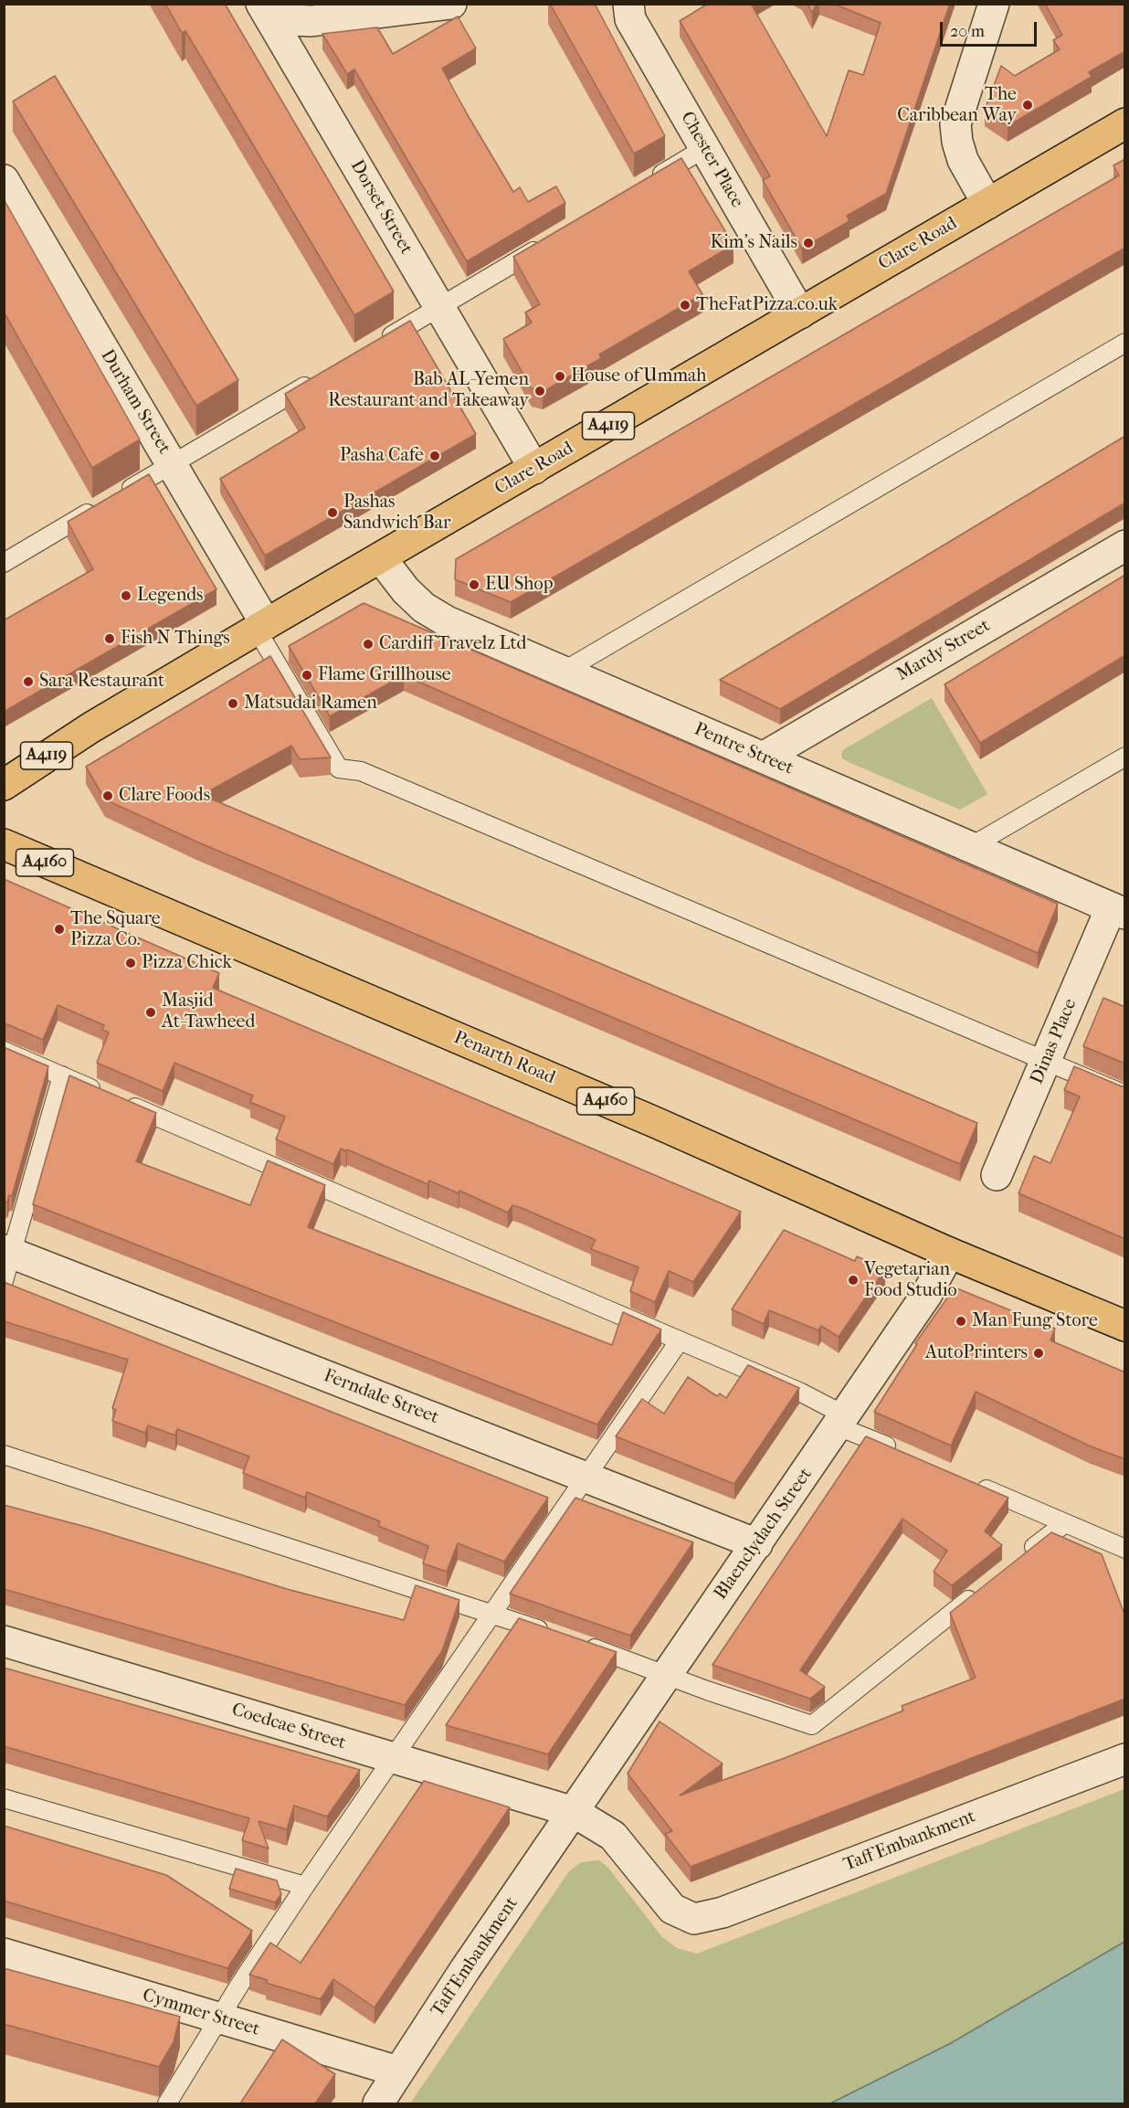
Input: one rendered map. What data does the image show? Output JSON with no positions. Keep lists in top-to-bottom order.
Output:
{
  "streets": {
    "main road": [
      "Clare Road",
      "A4119",
      "A4160",
      "Penarth Road"
    ],
    "street": [
      "Chester Place",
      "Dorset Street",
      "Durham Street",
      "Mardy Street",
      "Pentre Street",
      "Dinas Place",
      "Ferndale Street",
      "Blaenclydach Street",
      "Coedcae Street",
      "Taff Embankment",
      "Cymmer Street"
    ]
  },
  "crossings": [
    ["Chester Place", "Clare Road"],
    ["Dorset Street", "Clare Road"],
    ["Clare Road", "Durham Street"],
    ["Clare Road", "Pentre Street"],
    ["Mardy Street", "Pentre Street"],
    ["Pentre Street", "Dinas Place"],
    ["Penarth Road", "Blaenclydach Street"],
    ["Ferndale Street", "Blaenclydach Street"],
    ["Blaenclydach Street", "Coedcae Street"],
    ["Blaenclydach Street", "Taff Embankment"],
    ["Coedcae Street", "Taff Embankment"],
    ["Taff Embankment", "Cymmer Street"]
  ],
  "places": [
    "The Caribbean Way",
    "Kim's Nails",
    "TheFatPizza.co.uk",
    "House of Ummah",
    "Bab AL-Yemen Restaurant and Takeaway",
    "Pasha Cafe",
    "Pashas Sandwich Bar",
    "EU Shop",
    "Legends",
    "Fish N Things",
    "Cardiff Travelz Ltd",
    "Flame Grillhouse",
    "Sara Restaurant",
    "Matsudai Ramen",
    "Clare Foods",
    "The Square Pizza Co.",
    "Pizza Chick",
    "Masjid At-Tawheed",
    "Vegetarian Food Studio",
    "Man Fung Store",
    "AutoPrinters"
  ],
  "scale_bar": "20 m"
}
